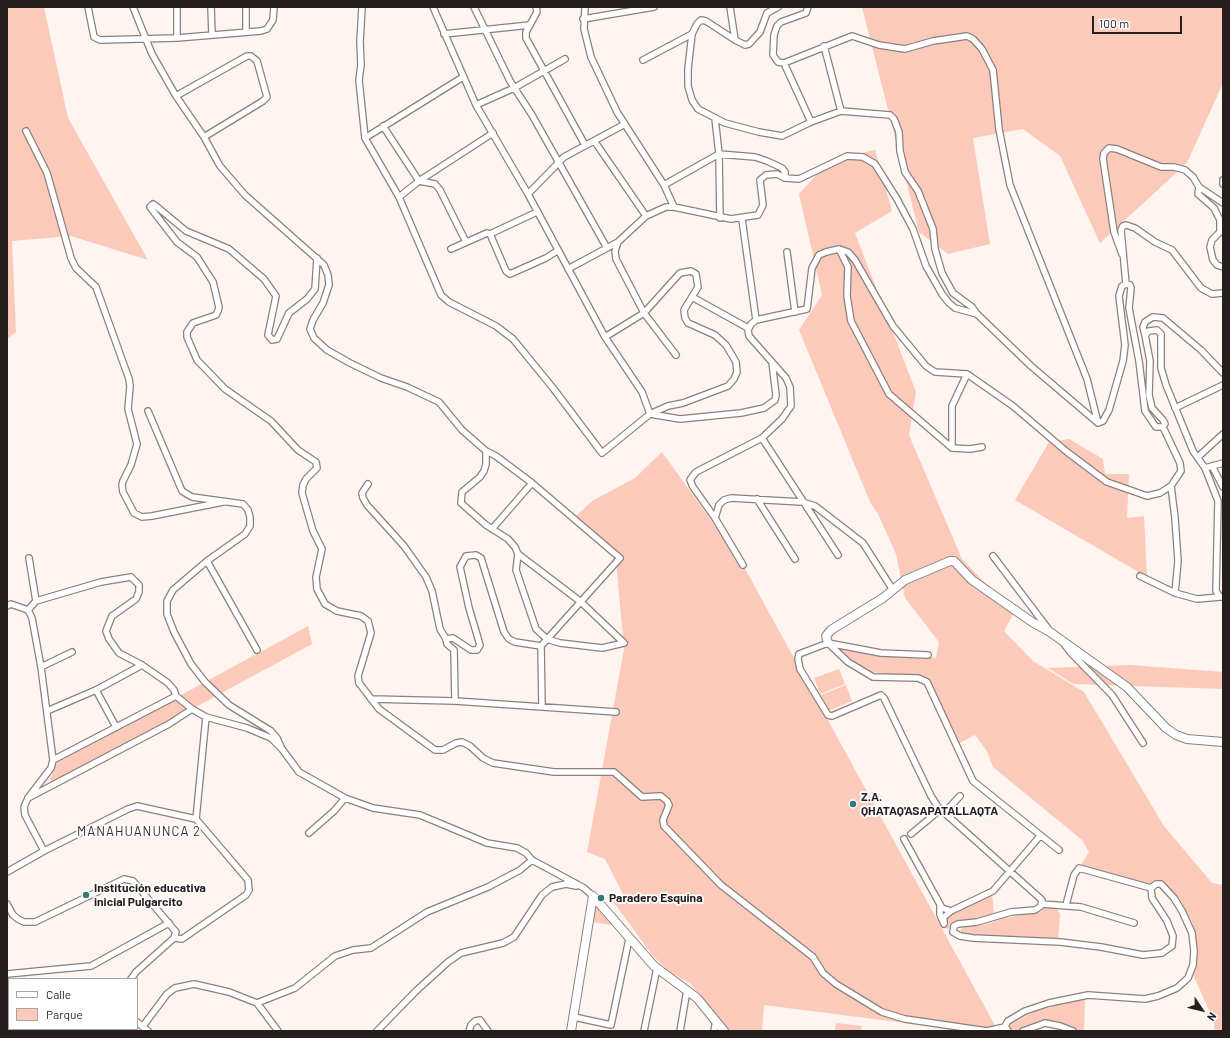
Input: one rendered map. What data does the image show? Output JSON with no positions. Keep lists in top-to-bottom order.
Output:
{
  "districts": ["MANAHUANUNCA 2"],
  "places": ["Z.A. QHATAQ'ASAPATALLAQTA", "Institución educativa inicial Pulgarcito", "Paradero Esquina"],
  "legend": ["Calle", "Parque"],
  "scale_bar": "100 m",
  "north": "bottom right"
}
